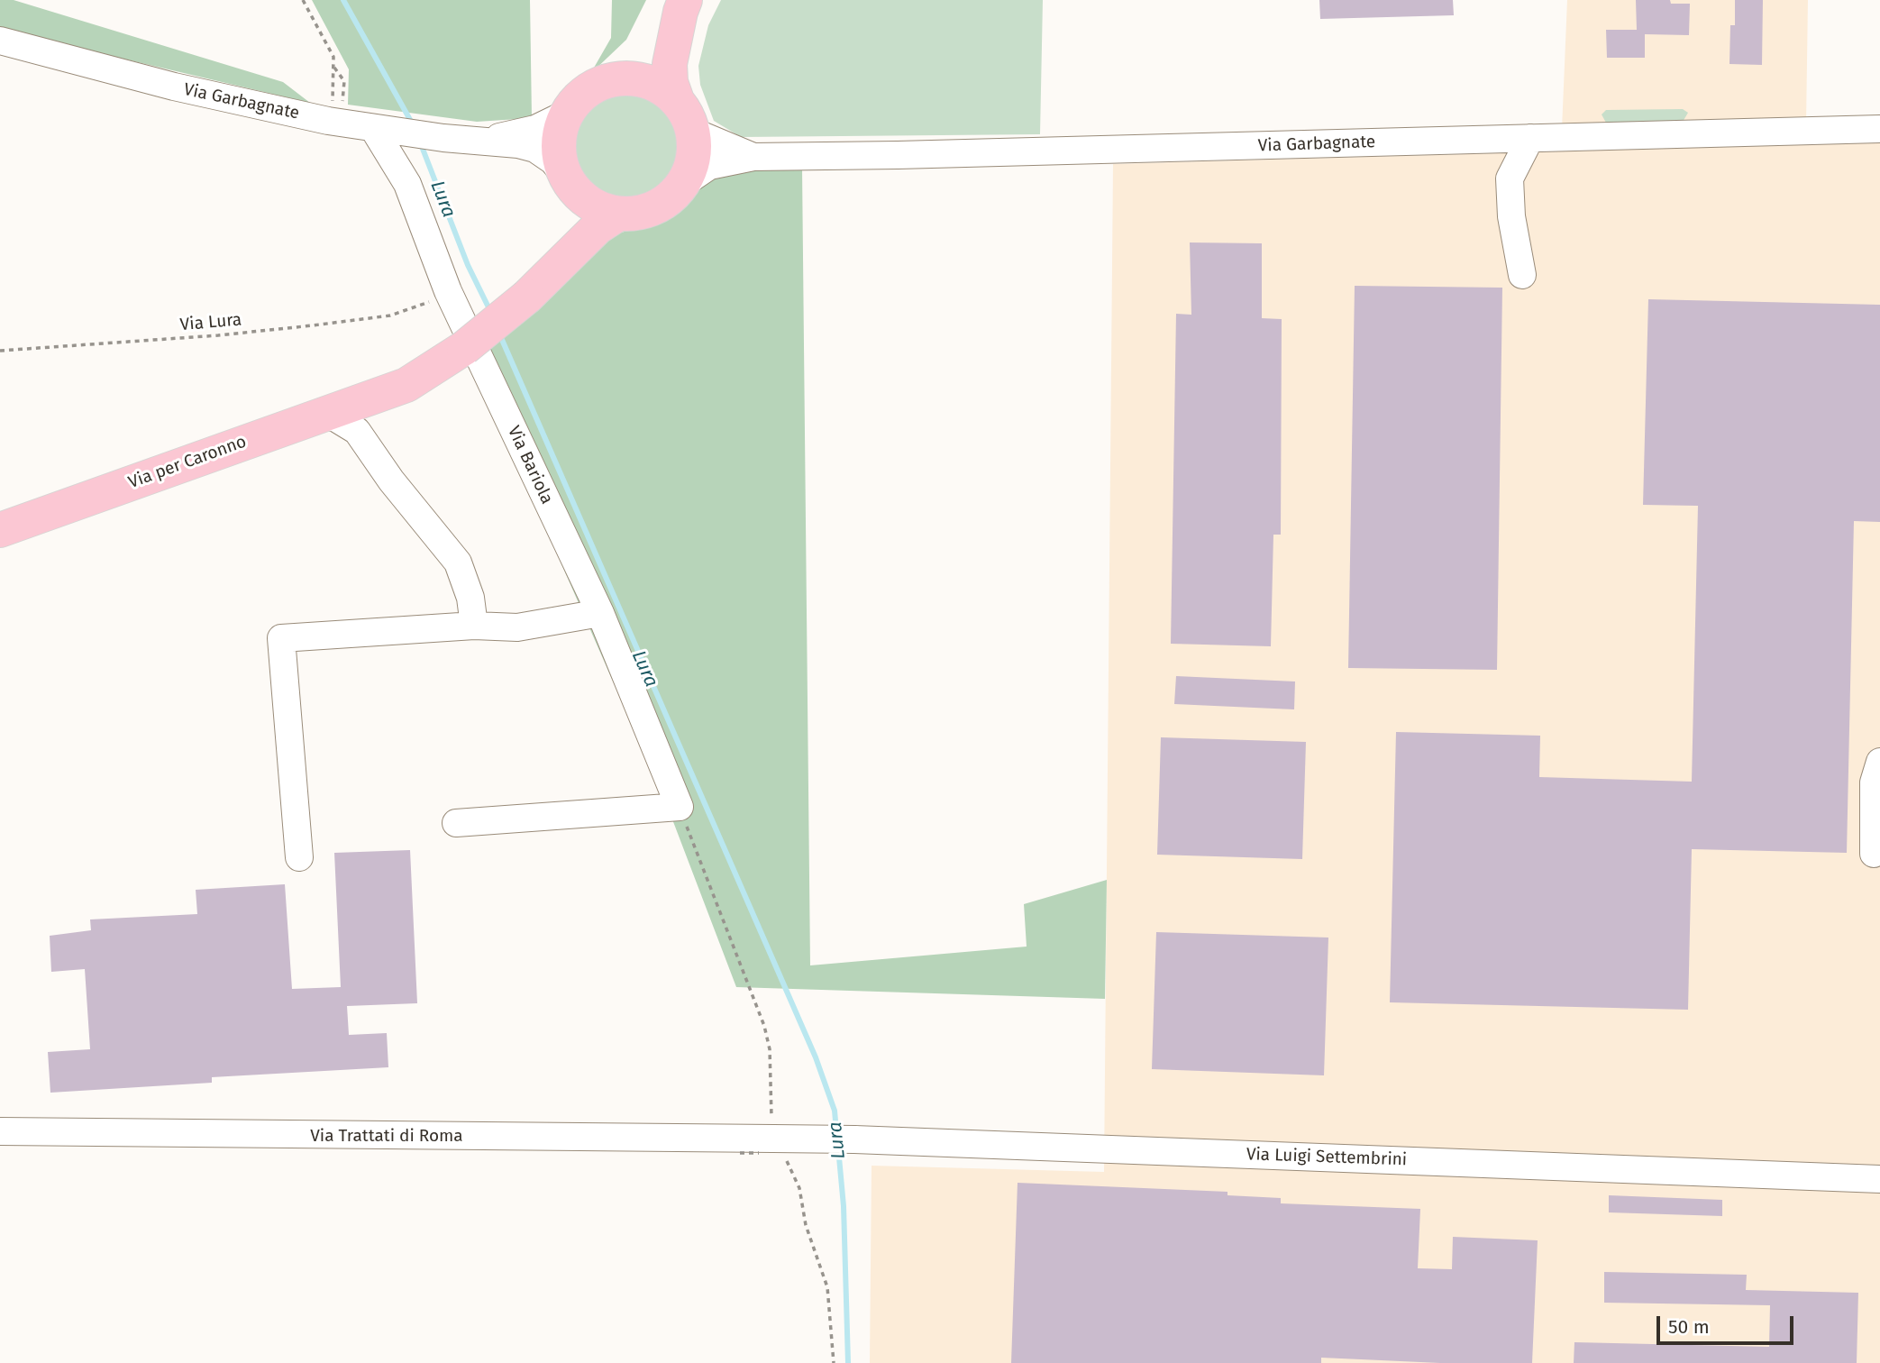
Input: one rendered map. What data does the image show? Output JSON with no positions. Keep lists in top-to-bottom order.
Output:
{
  "streets": {
    "main road": ["Via per Caronno"],
    "street": [
      "Via Garbagnate",
      "Via Bariola",
      "Via Trattati di Roma",
      "Via Luigi Settembrini"
    ],
    "path": ["Via Lura"]
  },
  "crossings": [
    ["Via Garbagnate", "Via Bariola"],
    ["Via Trattati di Roma", "Via Luigi Settembrini"]
  ],
  "water": ["Lura"],
  "scale_bar": "50 m"
}
